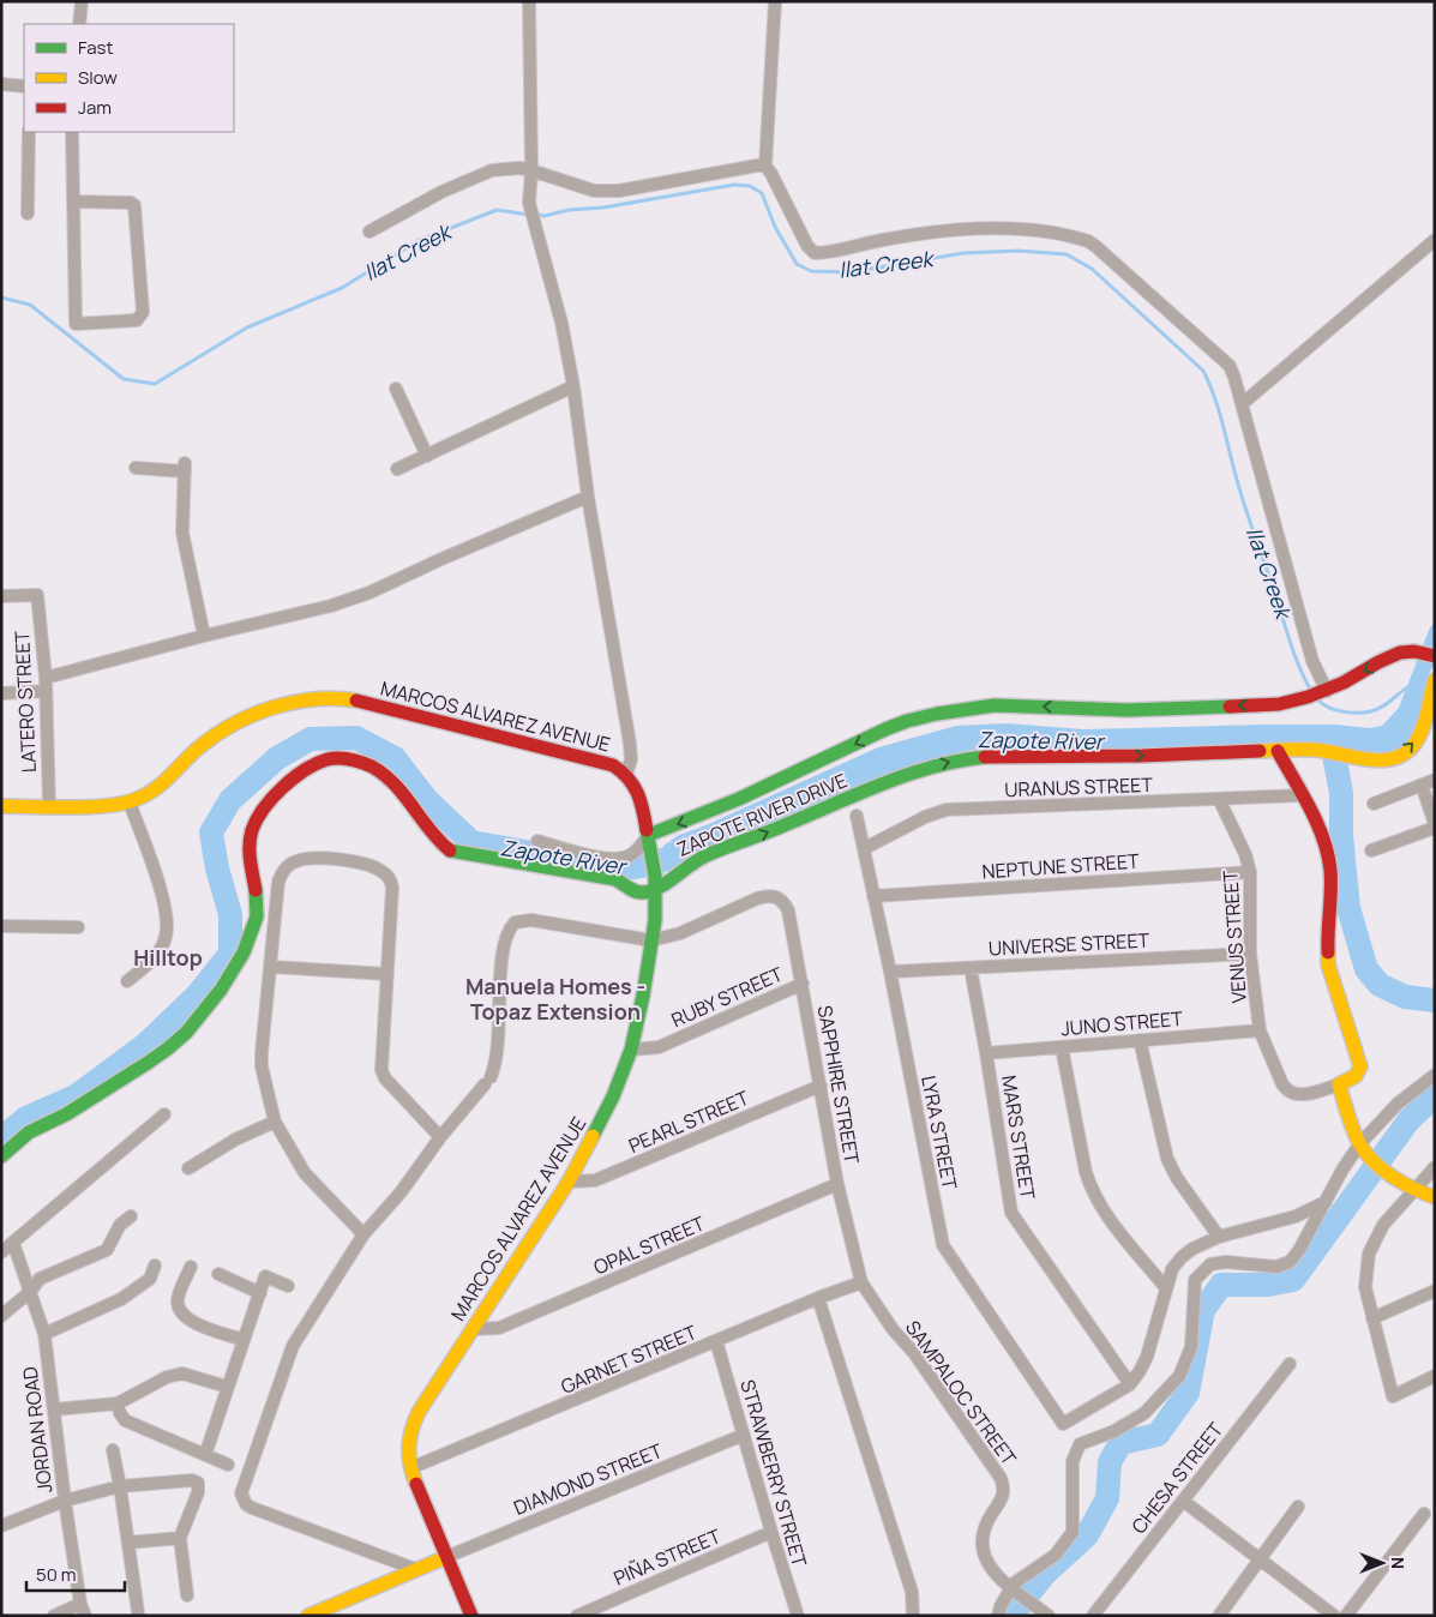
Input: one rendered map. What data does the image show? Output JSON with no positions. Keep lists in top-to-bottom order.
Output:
{
  "streets": {
    "main road": ["MARCOS ALVAREZ AVENUE", "ZAPOTE RIVER DRIVE"],
    "street": [
      "LATERO STREET",
      "URANUS STREET",
      "NEPTUNE STREET",
      "VENUS STREET",
      "UNIVERSE STREET",
      "RUBY STREET",
      "JUNO STREET",
      "SAPPHIRE STREET",
      "PEARL STREET",
      "LYRA STREET",
      "MARS STREET",
      "OPAL STREET",
      "GARNET STREET",
      "SAMPALOC STREET",
      "JORDAN ROAD",
      "STRAWBERRY STREET",
      "CHESA STREET",
      "DIAMOND STREET",
      "PIÑA STREET"
    ]
  },
  "crossings": [
    ["MARCOS ALVAREZ AVENUE", "ZAPOTE RIVER DRIVE"],
    ["MARCOS ALVAREZ AVENUE", "RUBY STREET"],
    ["MARCOS ALVAREZ AVENUE", "SAPPHIRE STREET"],
    ["MARCOS ALVAREZ AVENUE", "PEARL STREET"],
    ["MARCOS ALVAREZ AVENUE", "OPAL STREET"],
    ["MARCOS ALVAREZ AVENUE", "GARNET STREET"],
    ["MARCOS ALVAREZ AVENUE", "DIAMOND STREET"],
    ["URANUS STREET", "VENUS STREET"],
    ["URANUS STREET", "LYRA STREET"],
    ["NEPTUNE STREET", "VENUS STREET"],
    ["NEPTUNE STREET", "LYRA STREET"],
    ["VENUS STREET", "UNIVERSE STREET"],
    ["VENUS STREET", "JUNO STREET"],
    ["UNIVERSE STREET", "LYRA STREET"],
    ["UNIVERSE STREET", "MARS STREET"],
    ["RUBY STREET", "SAPPHIRE STREET"],
    ["JUNO STREET", "MARS STREET"],
    ["SAPPHIRE STREET", "PEARL STREET"],
    ["SAPPHIRE STREET", "OPAL STREET"],
    ["SAPPHIRE STREET", "GARNET STREET"],
    ["SAPPHIRE STREET", "SAMPALOC STREET"],
    ["LYRA STREET", "MARS STREET"],
    ["GARNET STREET", "SAMPALOC STREET"],
    ["GARNET STREET", "STRAWBERRY STREET"],
    ["STRAWBERRY STREET", "DIAMOND STREET"],
    ["STRAWBERRY STREET", "PIÑA STREET"]
  ],
  "districts": ["Hilltop", "Manuela Homes - Topaz Extension"],
  "water": ["Ilat Creek", "Zapote River"],
  "legend": ["Fast", "Slow", "Jam"],
  "scale_bar": "50 m",
  "north": "right"
}
